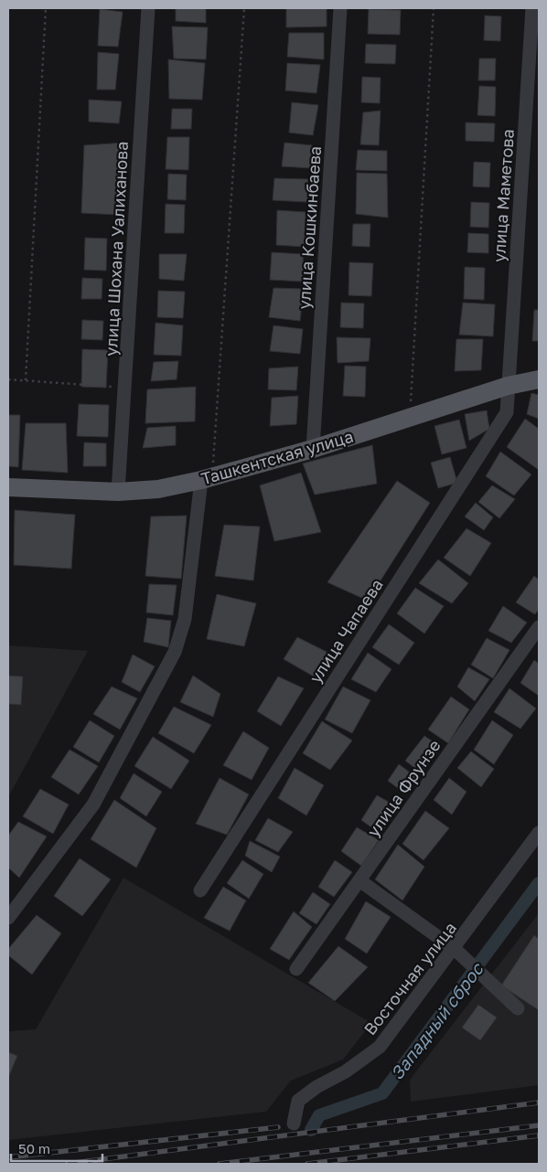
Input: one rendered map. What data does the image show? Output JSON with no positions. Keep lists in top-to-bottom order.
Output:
{
  "streets": {
    "main road": ["Ташкентская улица"],
    "street": [
      "улица Маметова",
      "улица Кошкинбаева",
      "улица Шохана Уалиханова",
      "улица Чапаева",
      "улица Фрунзе",
      "Восточная улица"
    ]
  },
  "crossings": [
    ["улица Маметова", "Ташкентская улица"],
    ["улица Маметова", "улица Чапаева"],
    ["улица Кошкинбаева", "Ташкентская улица"],
    ["улица Шохана Уалиханова", "Ташкентская улица"],
    ["Ташкентская улица", "улица Чапаева"]
  ],
  "water": ["Западный сброс"],
  "scale_bar": "50 m"
}
